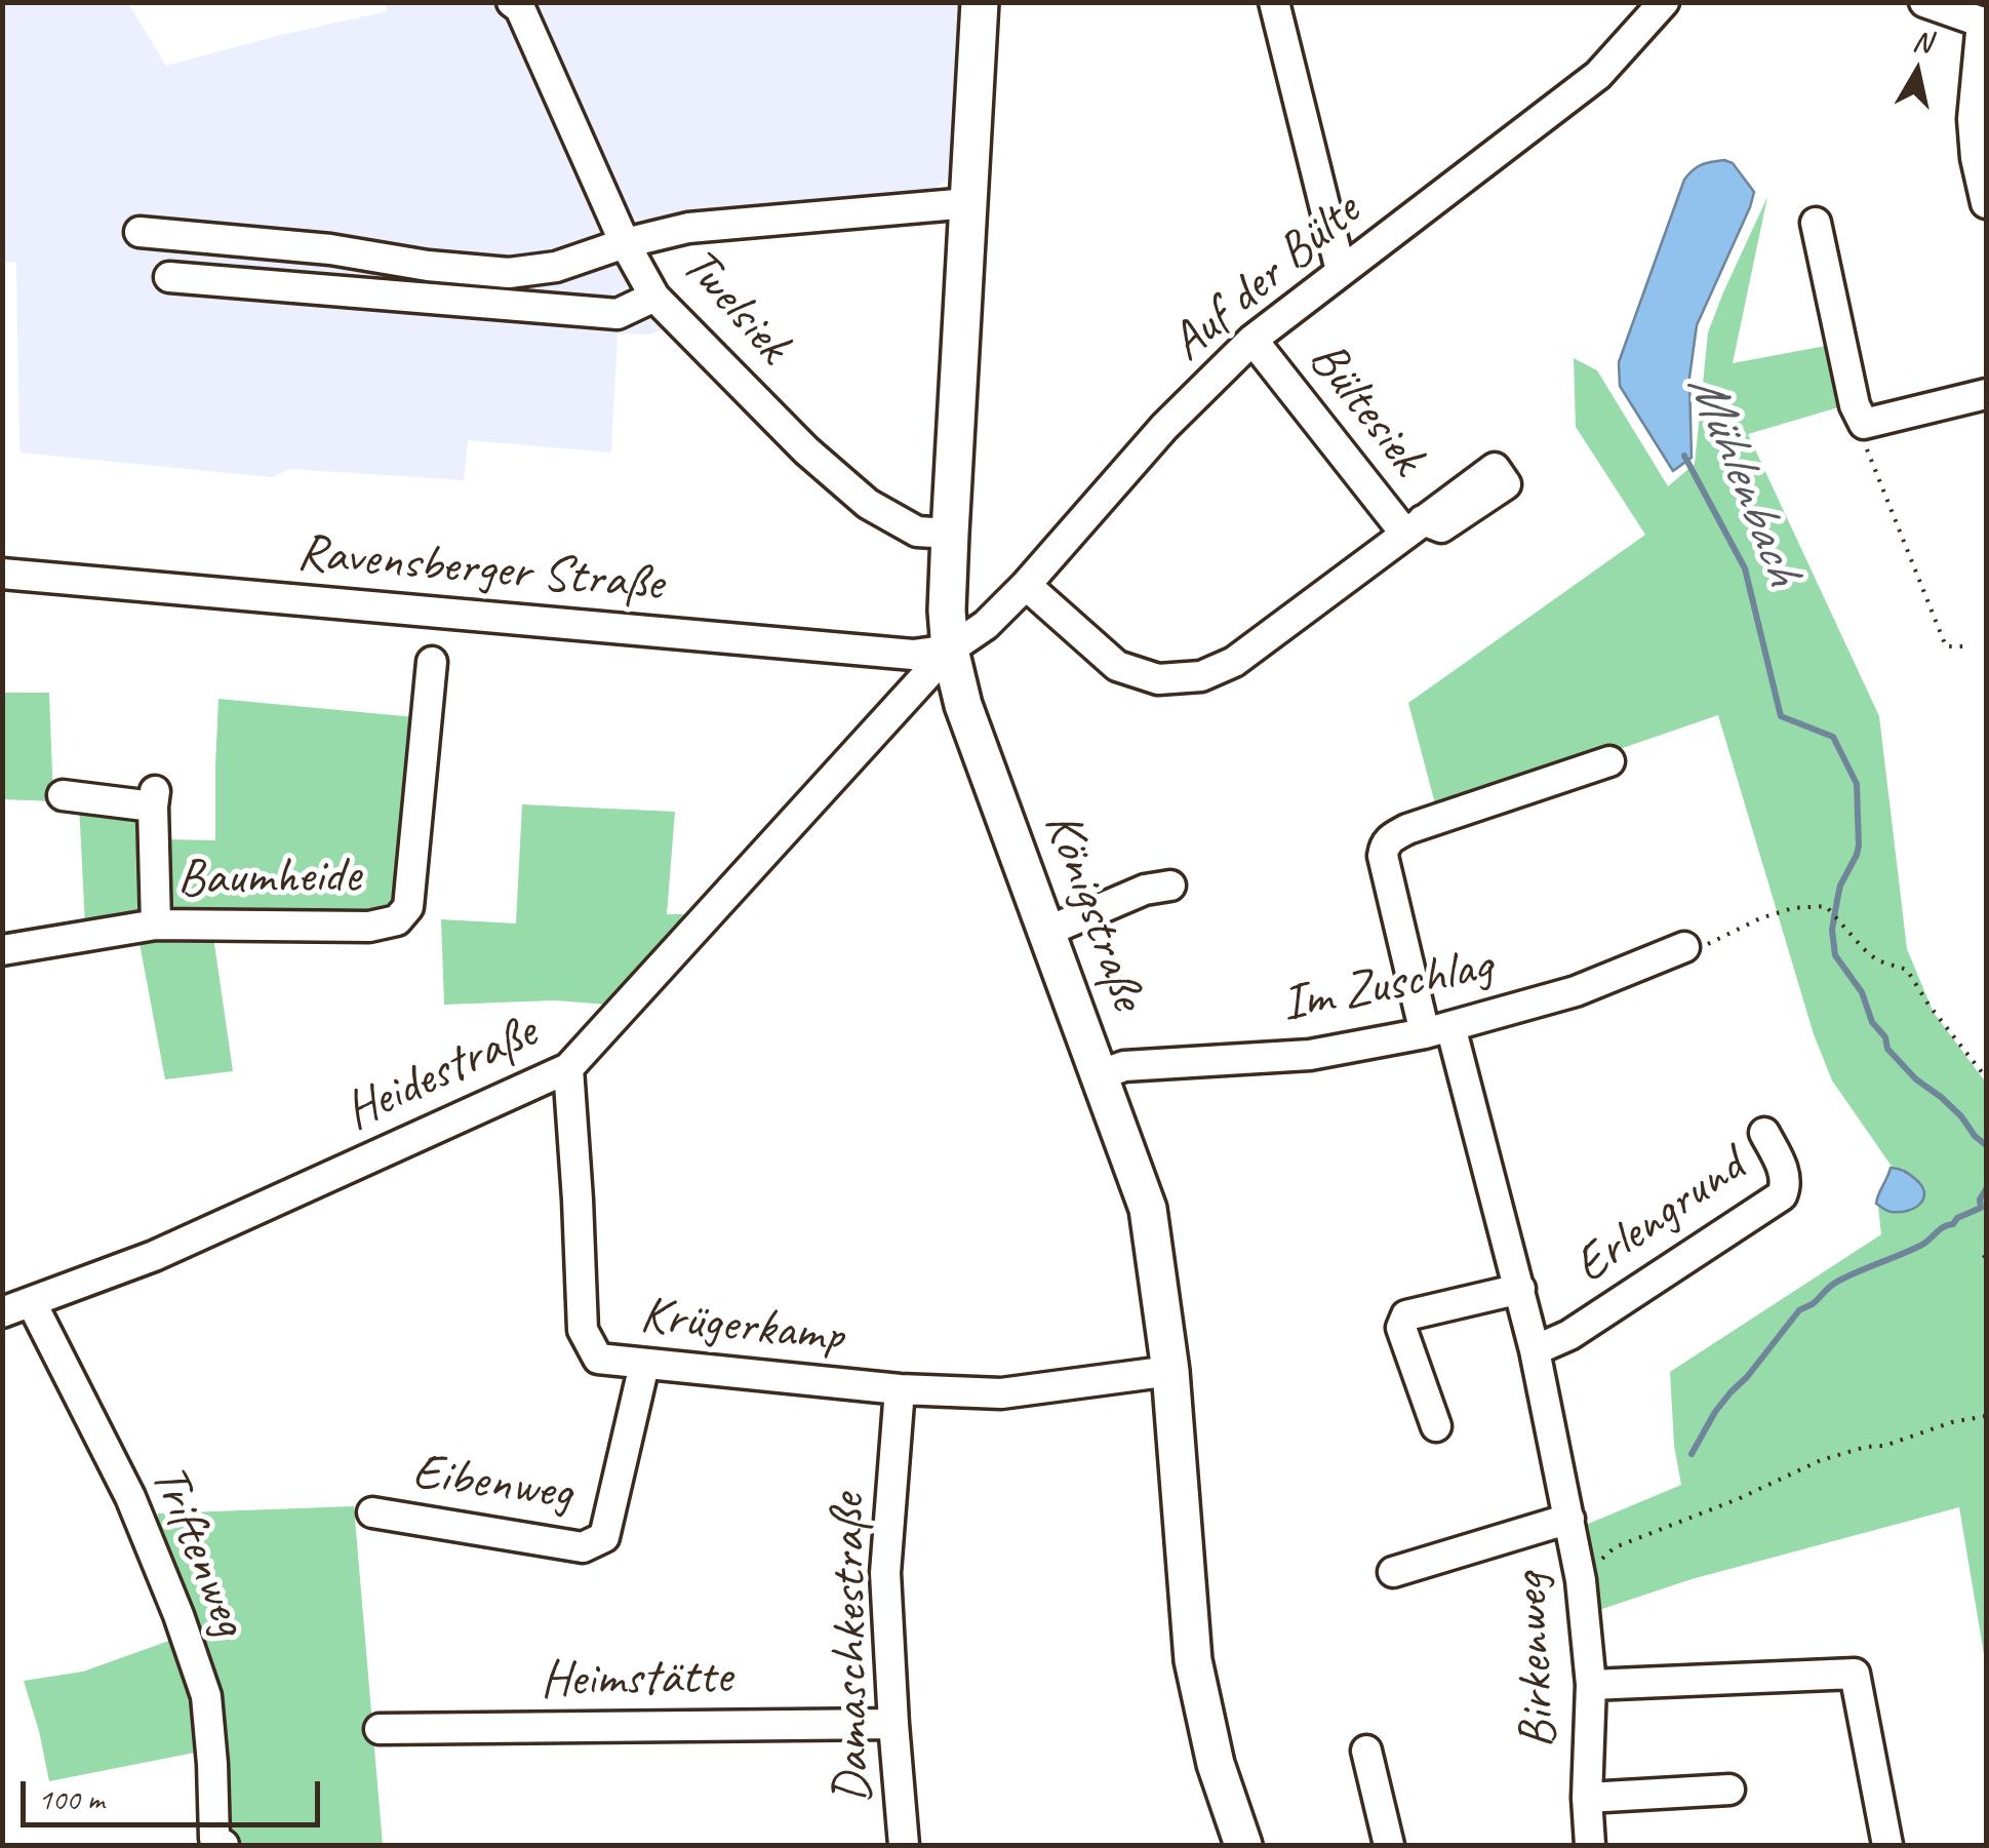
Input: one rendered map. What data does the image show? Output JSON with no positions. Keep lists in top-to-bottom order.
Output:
{
  "streets": {
    "main road": ["Königstraße"],
    "street": [
      "Auf der Bülte",
      "Twelsiek",
      "Bültesiek",
      "Ravensberger Straße",
      "Baumheide",
      "Im Zuschlag",
      "Heidestraße",
      "Erlengrund",
      "Krügerkamp",
      "Eibenweg",
      "Triftenweg",
      "Damaschkestraße",
      "Birkenweg",
      "Heimstätte"
    ]
  },
  "crossings": [
    ["Auf der Bülte", "Bültesiek"],
    ["Auf der Bülte", "Ravensberger Straße"],
    ["Auf der Bülte", "Königstraße"],
    ["Auf der Bülte", "Heidestraße"],
    ["Twelsiek", "Königstraße"],
    ["Ravensberger Straße", "Königstraße"],
    ["Ravensberger Straße", "Heidestraße"],
    ["Königstraße", "Im Zuschlag"],
    ["Königstraße", "Heidestraße"],
    ["Königstraße", "Krügerkamp"],
    ["Im Zuschlag", "Birkenweg"],
    ["Heidestraße", "Krügerkamp"],
    ["Heidestraße", "Triftenweg"],
    ["Erlengrund", "Birkenweg"],
    ["Krügerkamp", "Eibenweg"],
    ["Krügerkamp", "Damaschkestraße"],
    ["Damaschkestraße", "Heimstätte"]
  ],
  "water": ["Mühlenbach"],
  "scale_bar": "100 m",
  "north": "top"
}
